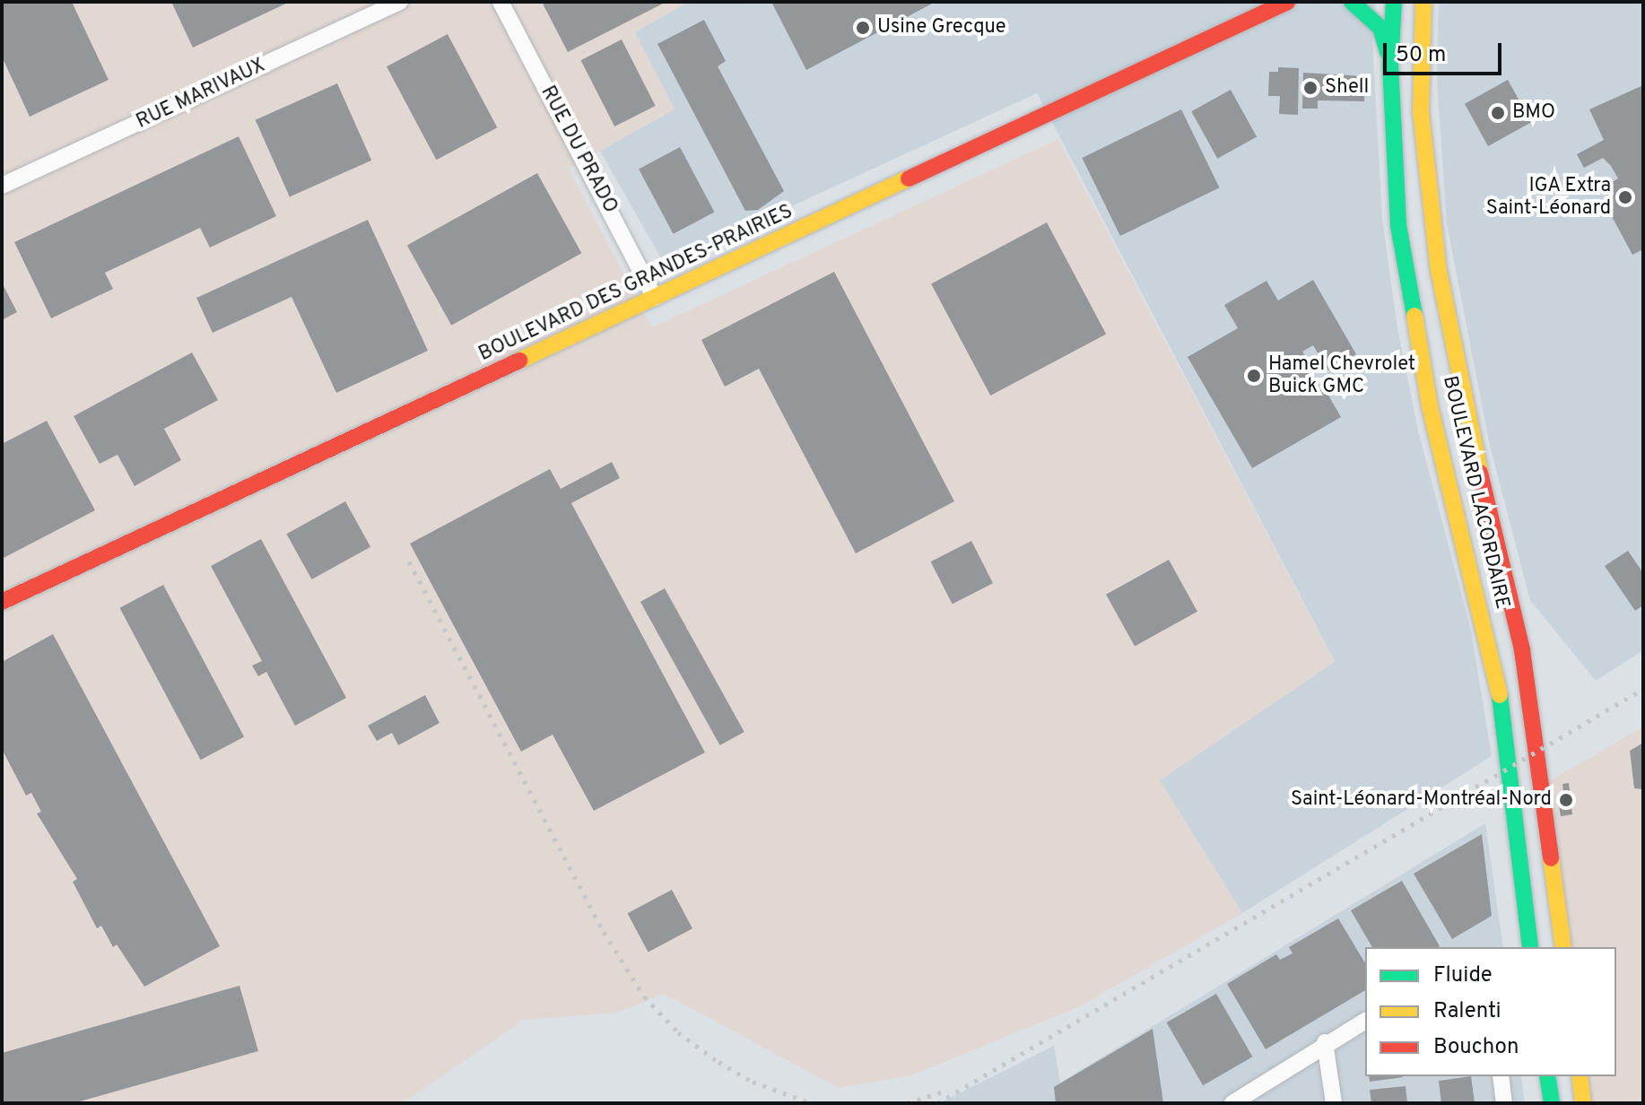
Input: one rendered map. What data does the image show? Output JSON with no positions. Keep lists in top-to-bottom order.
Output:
{
  "streets": {
    "main road": ["BOULEVARD DES GRANDES-PRAIRIES", "BOULEVARD LACORDAIRE"],
    "street": ["RUE MARIVAUX", "RUE DU PRADO"]
  },
  "crossings": [
    ["RUE DU PRADO", "BOULEVARD DES GRANDES-PRAIRIES"]
  ],
  "places": [
    "Usine Grecque",
    "Shell",
    "BMO",
    "IGA Extra Saint-Léonard",
    "Hamel Chevrolet Buick GMC",
    "Saint-Léonard-Montréal-Nord"
  ],
  "legend": ["Fluide", "Ralenti", "Bouchon"],
  "scale_bar": "50 m"
}
